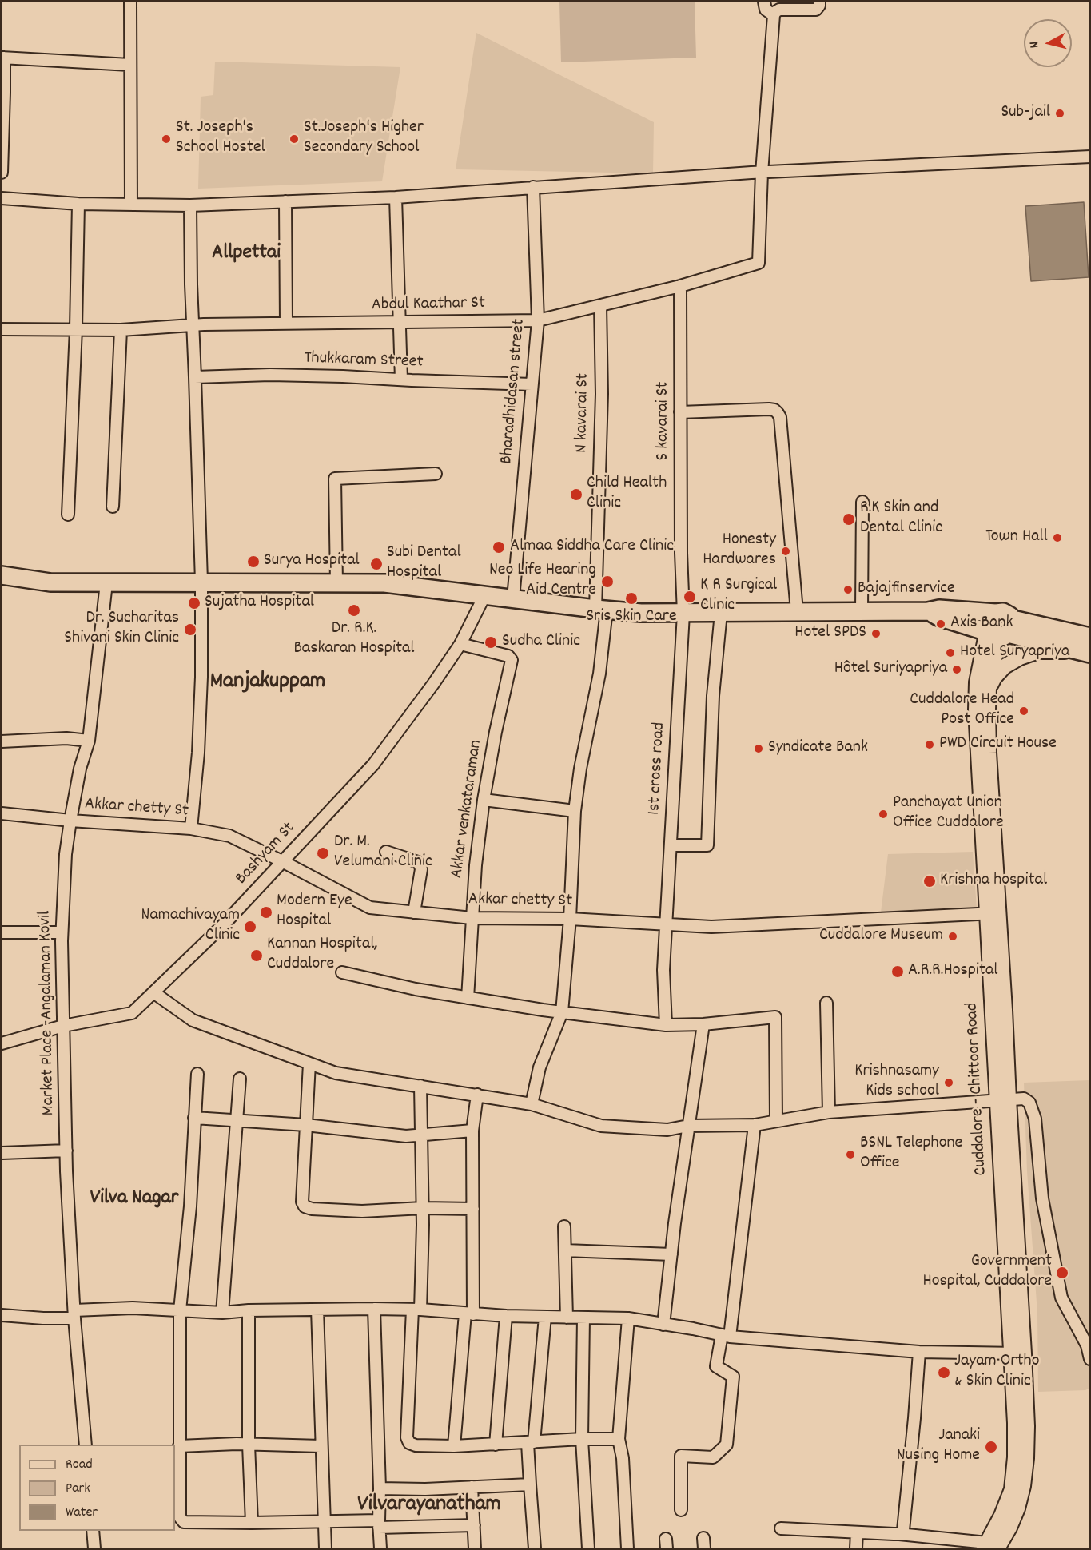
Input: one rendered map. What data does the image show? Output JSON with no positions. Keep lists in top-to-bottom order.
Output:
{
  "streets": {
    "main road": ["Cuddalore - Chittoor Road"],
    "street": [
      "Abdul Kaathar St",
      "Thukkaram Street",
      "Bharadhidasan street",
      "N kavarai St",
      "S kavarai St",
      "1st cross road",
      "Akkar chetty St",
      "Akkar venkataraman",
      "Bashyam St",
      "Market Place -Angalaman Kovil"
    ]
  },
  "crossings": [
    ["Abdul Kaathar St", "Bharadhidasan street"],
    ["Abdul Kaathar St", "N kavarai St"],
    ["Abdul Kaathar St", "S kavarai St"],
    ["Thukkaram Street", "Bharadhidasan street"],
    ["N kavarai St", "Akkar chetty St"],
    ["S kavarai St", "1st cross road"],
    ["1st cross road", "Akkar chetty St"],
    ["Akkar chetty St", "Akkar venkataraman"],
    ["Akkar chetty St", "Bashyam St"],
    ["Akkar chetty St", "Market Place -Angalaman Kovil"],
    ["Akkar chetty St", "Cuddalore - Chittoor Road"],
    ["Akkar venkataraman", "Bashyam St"],
    ["Bashyam St", "Market Place -Angalaman Kovil"]
  ],
  "districts": [
    "Allpettai",
    "Manjakuppam",
    "Vilva Nagar",
    "Vilvarayanatham"
  ],
  "places": [
    "Sub-jail",
    "St. Joseph's School Hostel",
    "St.Joseph's Higher Secondary School",
    "Child Health Clinic",
    "R.K Skin and Dental Clinic",
    "Town Hall",
    "Almaa Siddha Care Clinic",
    "Honesty Hardwares",
    "Surya Hospital",
    "Subi Dental Hospital",
    "Neo Life Hearing Aid Centre",
    "Bajajfinservice",
    "K R Surgical Clinic",
    "Sris Skin Care",
    "Sujatha Hospital",
    "Dr. R.K. Baskaran Hospital",
    "Axis Bank",
    "Dr. Sucharitas Shivani Skin Clinic",
    "Hotel SPDS",
    "Sudha Clinic",
    "Hotel Suryapriya",
    "Hôtel Suriyapriya",
    "Cuddalore Head Post Office",
    "PWD Circuit House",
    "Syndicate Bank",
    "Panchayat Union Office Cuddalore",
    "Dr. M. Velumani Clinic",
    "Krishna hospital",
    "Modern Eye Hospital",
    "Namachivayam Clinic",
    "Cuddalore Museum",
    "Kannan Hospital, Cuddalore",
    "A.R.R.Hospital",
    "Krishnasamy Kids school",
    "BSNL Telephone Office",
    "Government Hospital, Cuddalore",
    "Jayam Ortho & Skin Clinic",
    "Janaki Nusing Home"
  ],
  "legend": ["Road", "Park", "Water"],
  "north": "left"
}
